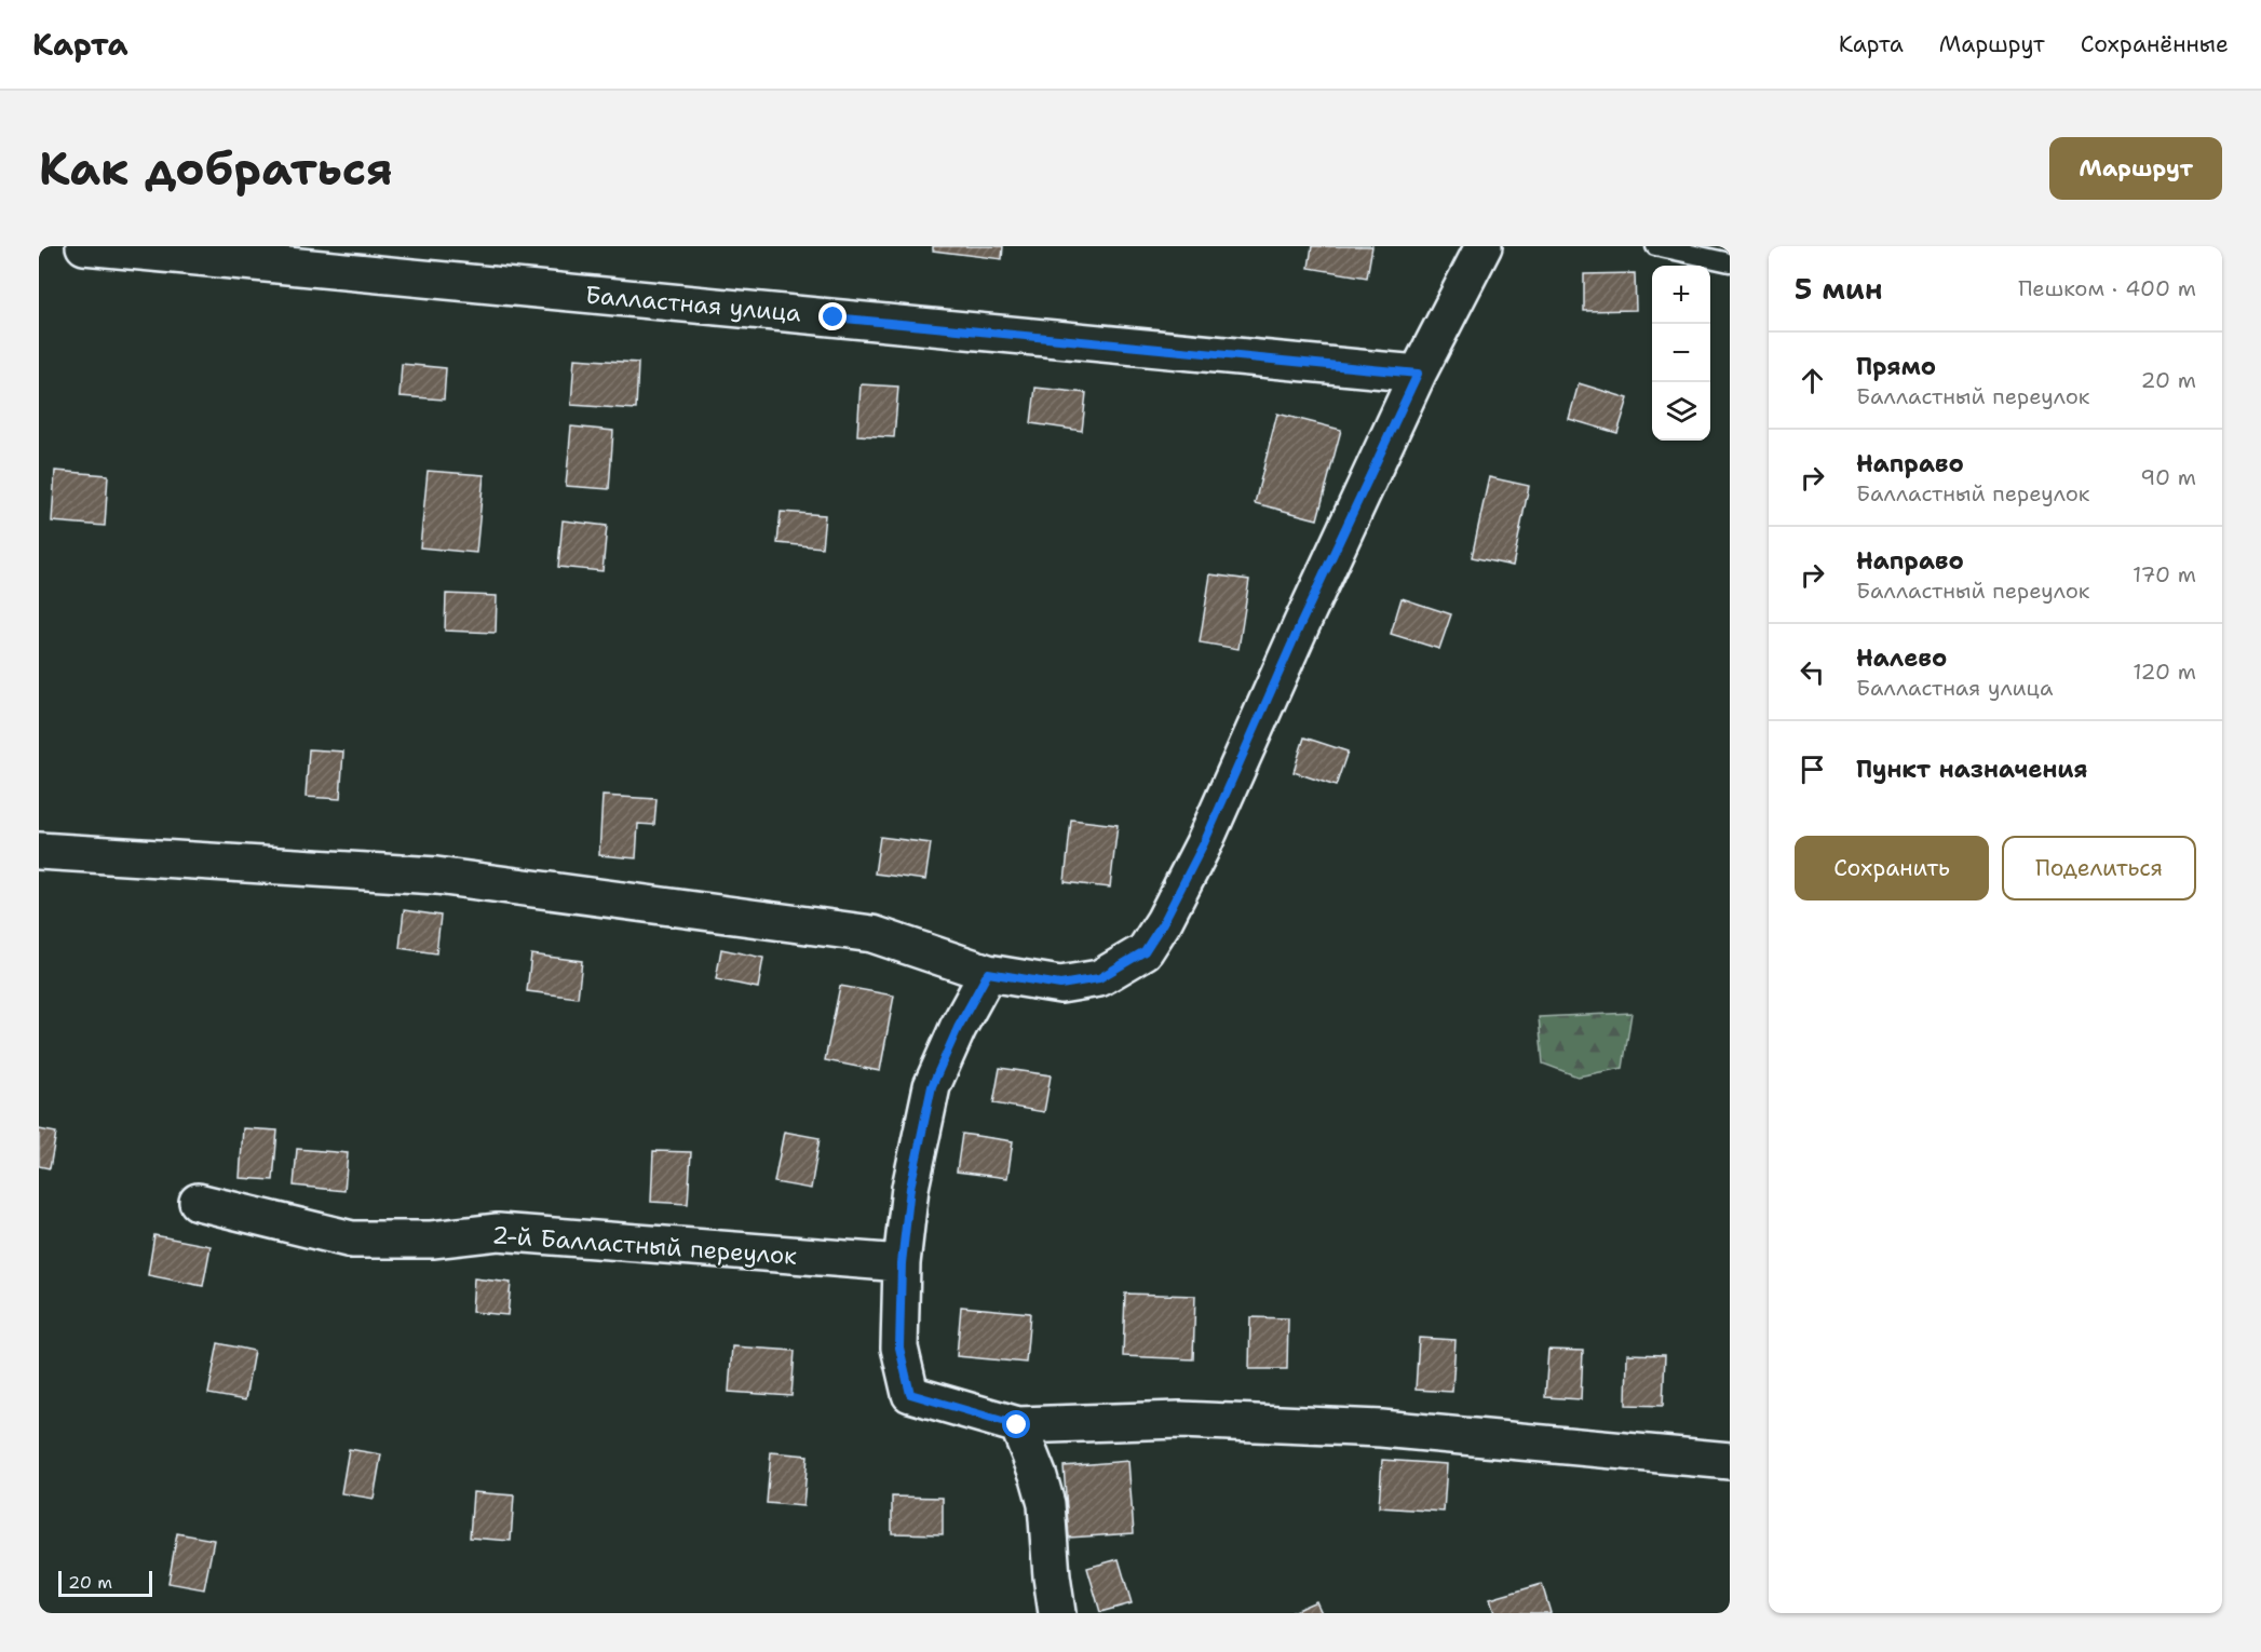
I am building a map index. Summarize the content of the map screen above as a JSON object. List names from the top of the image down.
{
  "streets": {
    "street": ["Балластная улица", "2-й Балластный переулок"]
  },
  "scale_bar": "20 m",
  "page": {
    "header": "Карта",
    "nav": ["Карта", "Маршрут", "Сохранённые"],
    "buttons": [
      "Маршрут",
      ["Сохранить", "Поделиться"]
    ],
    "title": "Как добраться",
    "heading": ["5 мин", "Пешком · 400 m"],
    "map_buttons": ["+", "−"],
    "list": [
      ["Прямо", "Балластный переулок", "20 m"],
      ["Направо", "Балластный переулок", "90 m"],
      ["Направо", "Балластный переулок", "170 m"],
      ["Налево", "Балластная улица", "120 m"],
      "Пункт назначения"
    ],
    "scale": "20 m"
  }
}
